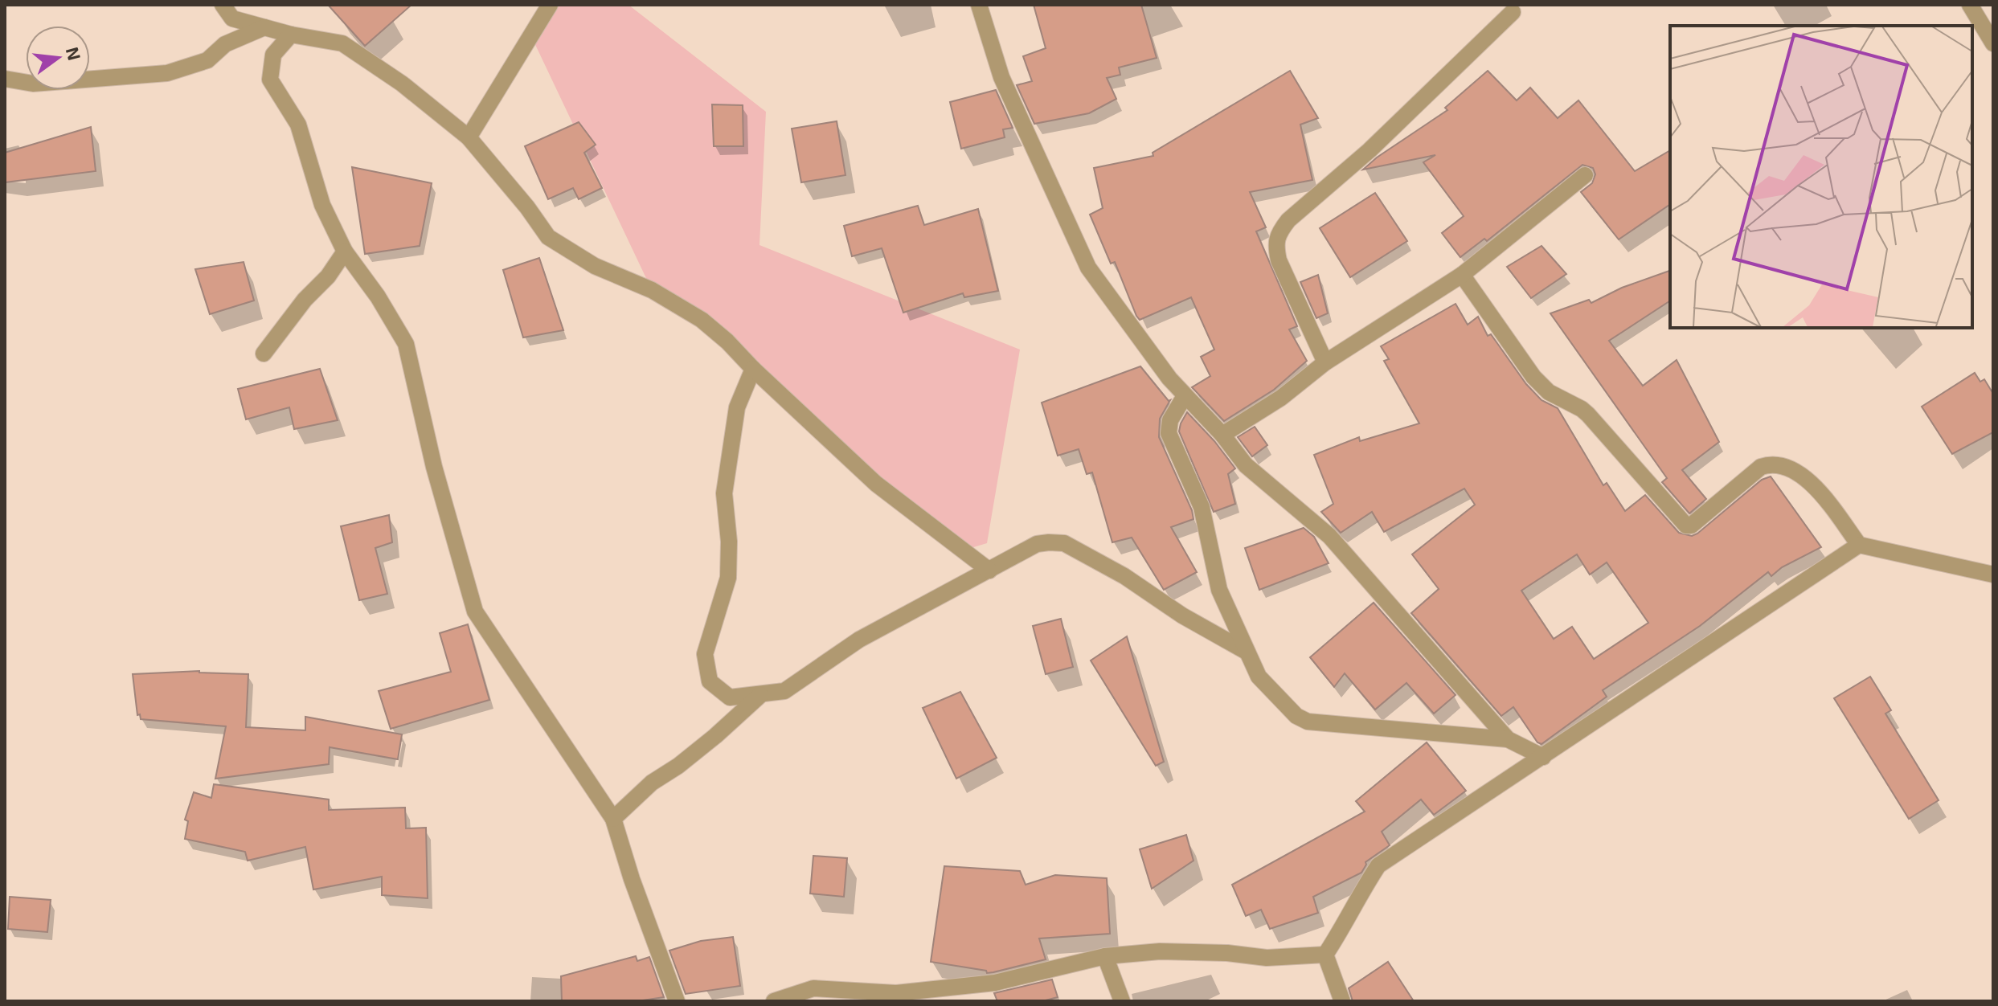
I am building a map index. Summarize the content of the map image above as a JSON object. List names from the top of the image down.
{
  "north": "right"
}
